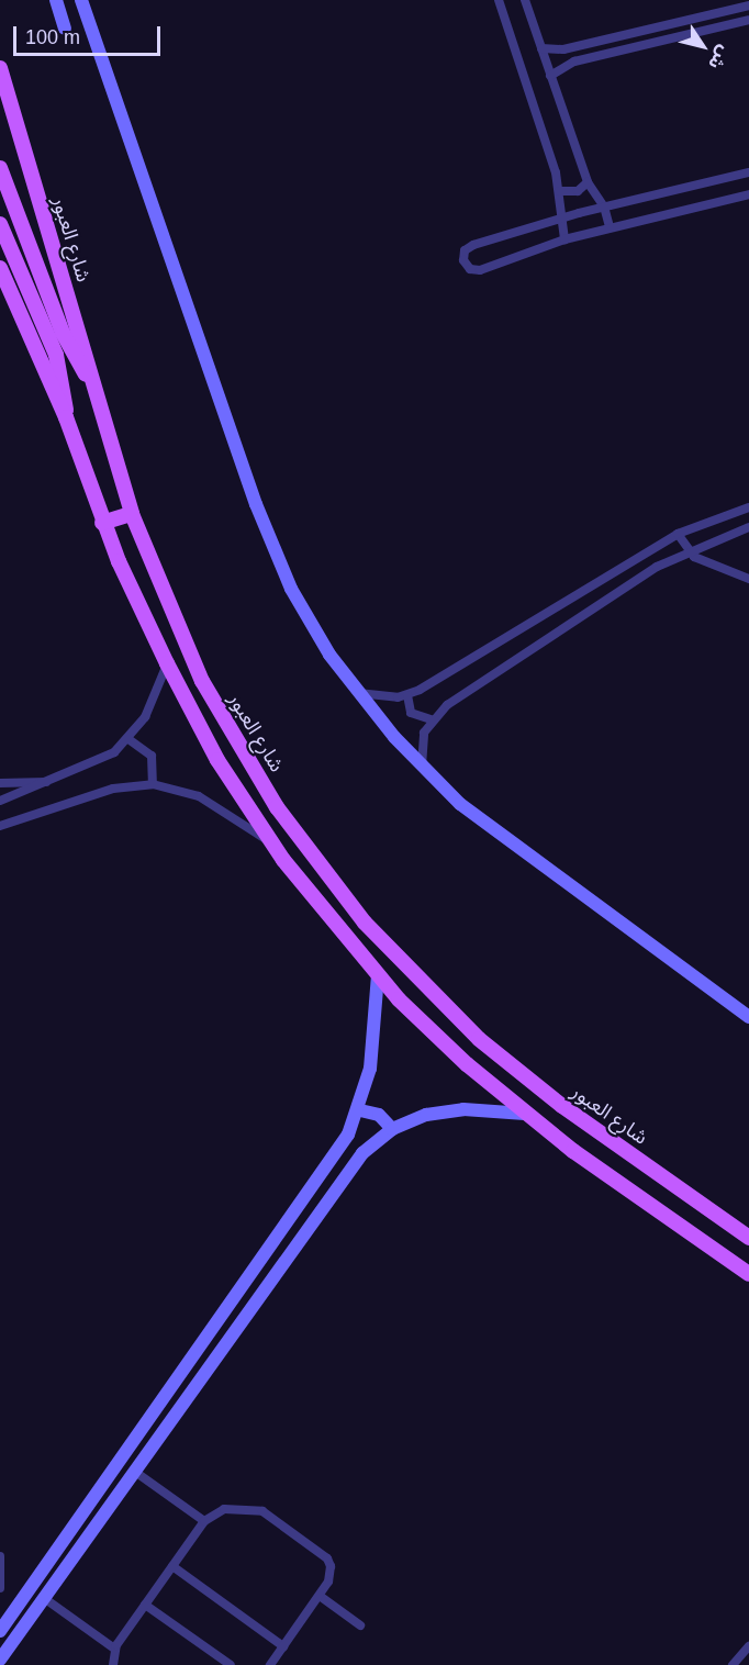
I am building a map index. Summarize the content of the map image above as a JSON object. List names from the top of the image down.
{
  "streets": {
    "main road": ["شارع العبور"]
  },
  "scale_bar": "100 m",
  "north": "bottom right"
}
